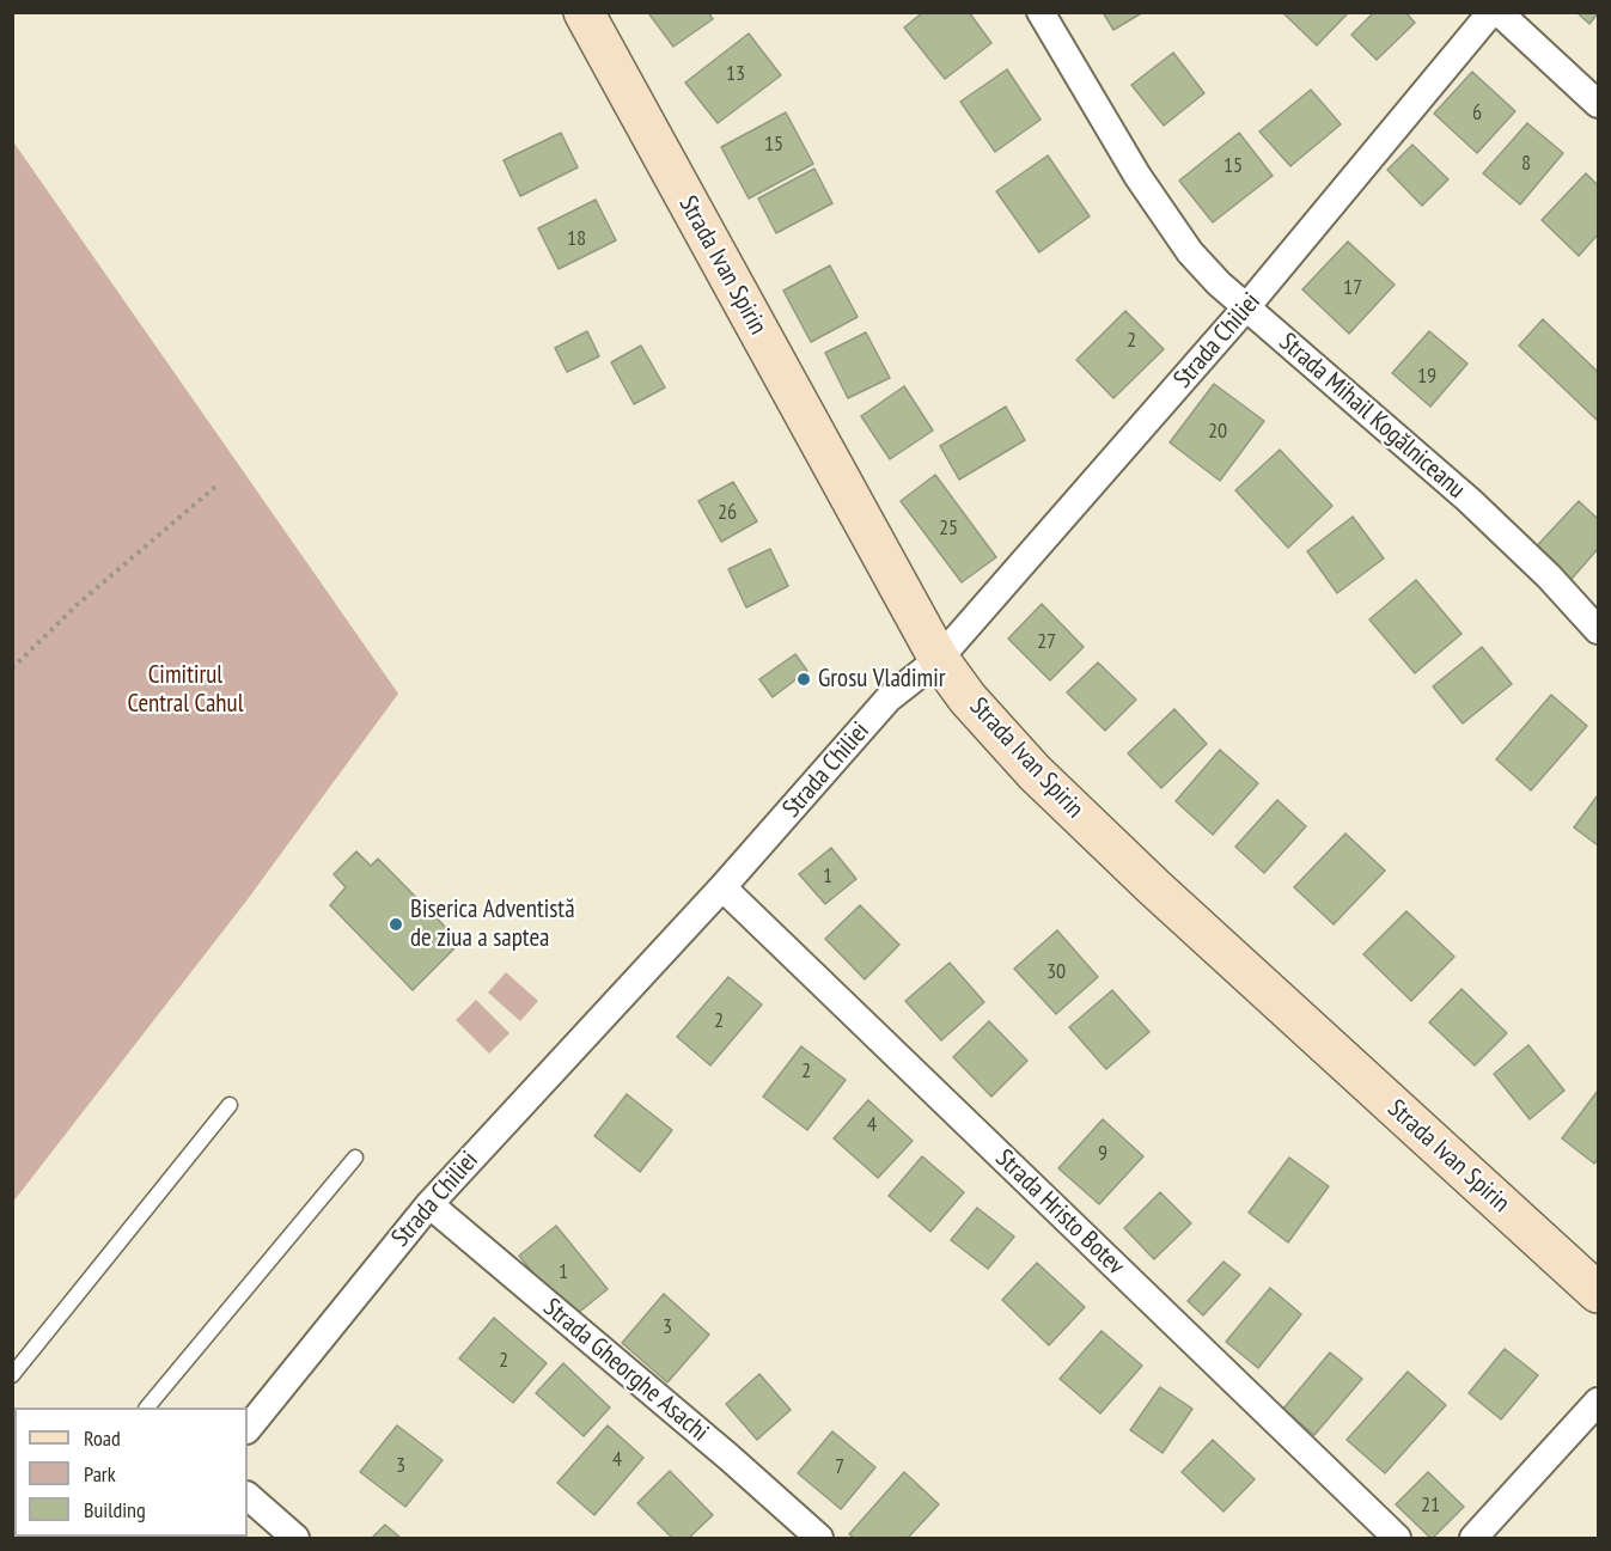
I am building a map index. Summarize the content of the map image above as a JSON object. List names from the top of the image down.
{
  "streets": {
    "street": [
      "Strada Ivan Spirin",
      "Strada Chiliei",
      "Strada Mihail Kogălniceanu",
      "Strada Hristo Botev",
      "Strada Gheorghe Asachi"
    ]
  },
  "crossings": [
    ["Strada Ivan Spirin", "Strada Chiliei"],
    ["Strada Chiliei", "Strada Mihail Kogălniceanu"],
    ["Strada Chiliei", "Strada Hristo Botev"],
    ["Strada Chiliei", "Strada Gheorghe Asachi"]
  ],
  "parks": ["Cimitirul Central Cahul"],
  "places": ["Grosu Vladimir", "Biserica Adventistă de ziua a saptea"],
  "house_numbers": [
    "13",
    "6",
    "15",
    "8",
    "15",
    "18",
    "17",
    "2",
    "19",
    "20",
    "26",
    "25",
    "27",
    "1",
    "30",
    "2",
    "2",
    "4",
    "9",
    "1",
    "3",
    "2",
    "4",
    "3",
    "7",
    "21"
  ],
  "legend": ["Road", "Park", "Building"]
}
